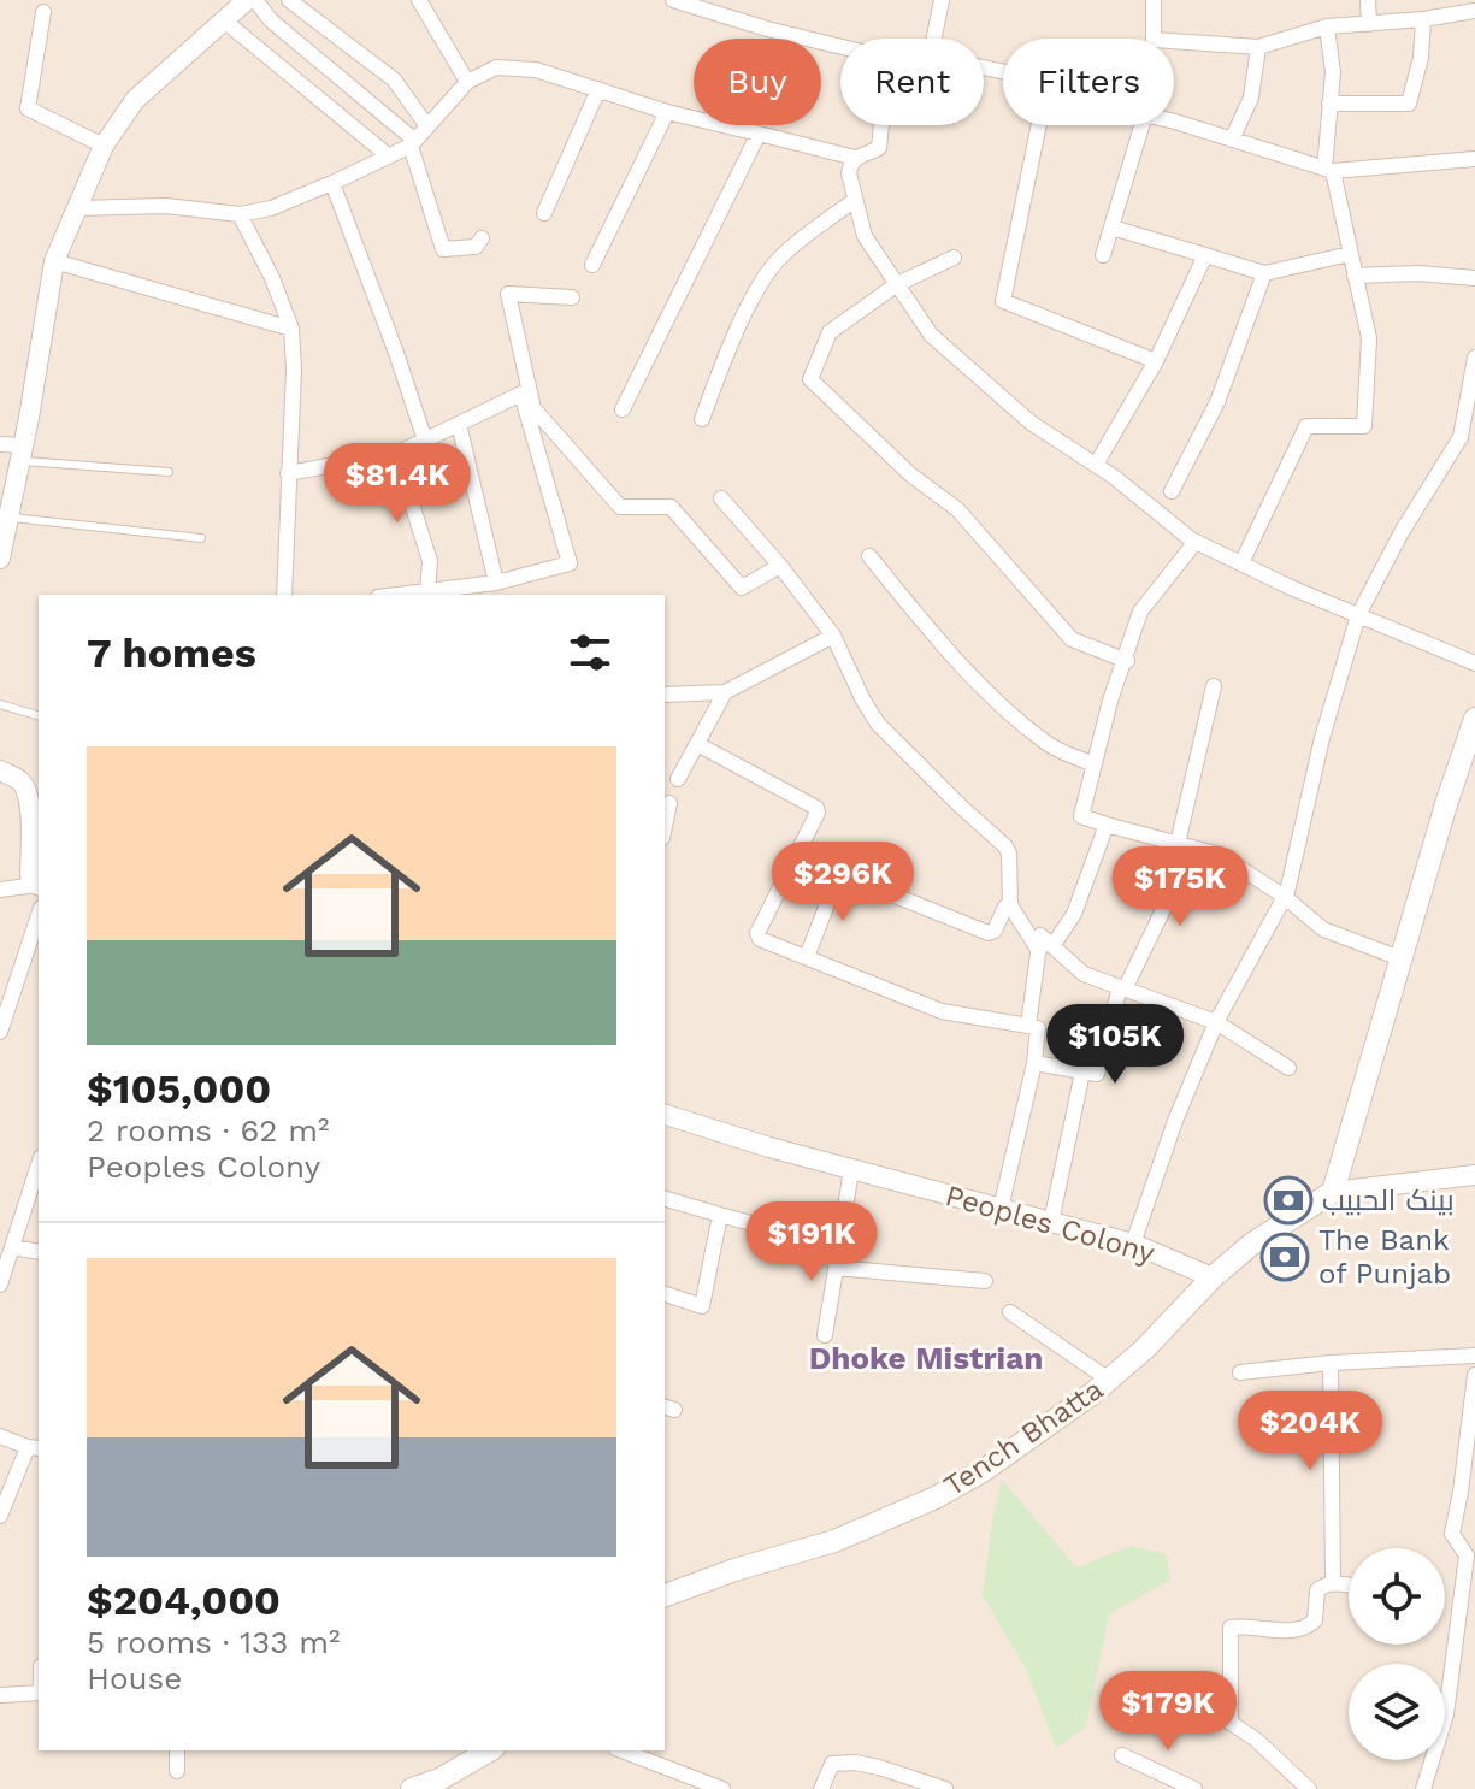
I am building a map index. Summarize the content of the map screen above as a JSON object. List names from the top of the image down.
{
  "streets": {
    "main road": ["Tench Bhatta"],
    "street": ["Peoples Colony"]
  },
  "crossings": [
    ["Peoples Colony", "Tench Bhatta"]
  ],
  "districts": ["Dhoke Mistrian"],
  "places": {
    "bank": ["بينک الحبيب", "The Bank of Punjab"]
  },
  "page": {
    "chip": ["Buy", "Rent", "Filters"],
    "price": [
      "$81.4K",
      "$296K",
      "$175K",
      "$105K",
      "$191K",
      "$204K",
      "$179K"
    ],
    "heading": "7 homes",
    "list": [
      {
        "name": "$105,000",
        "note": "2 rooms · 62 m² · Peoples Colony"
      },
      {
        "name": "$204,000",
        "note": "5 rooms · 133 m² · House"
      }
    ]
  }
}
